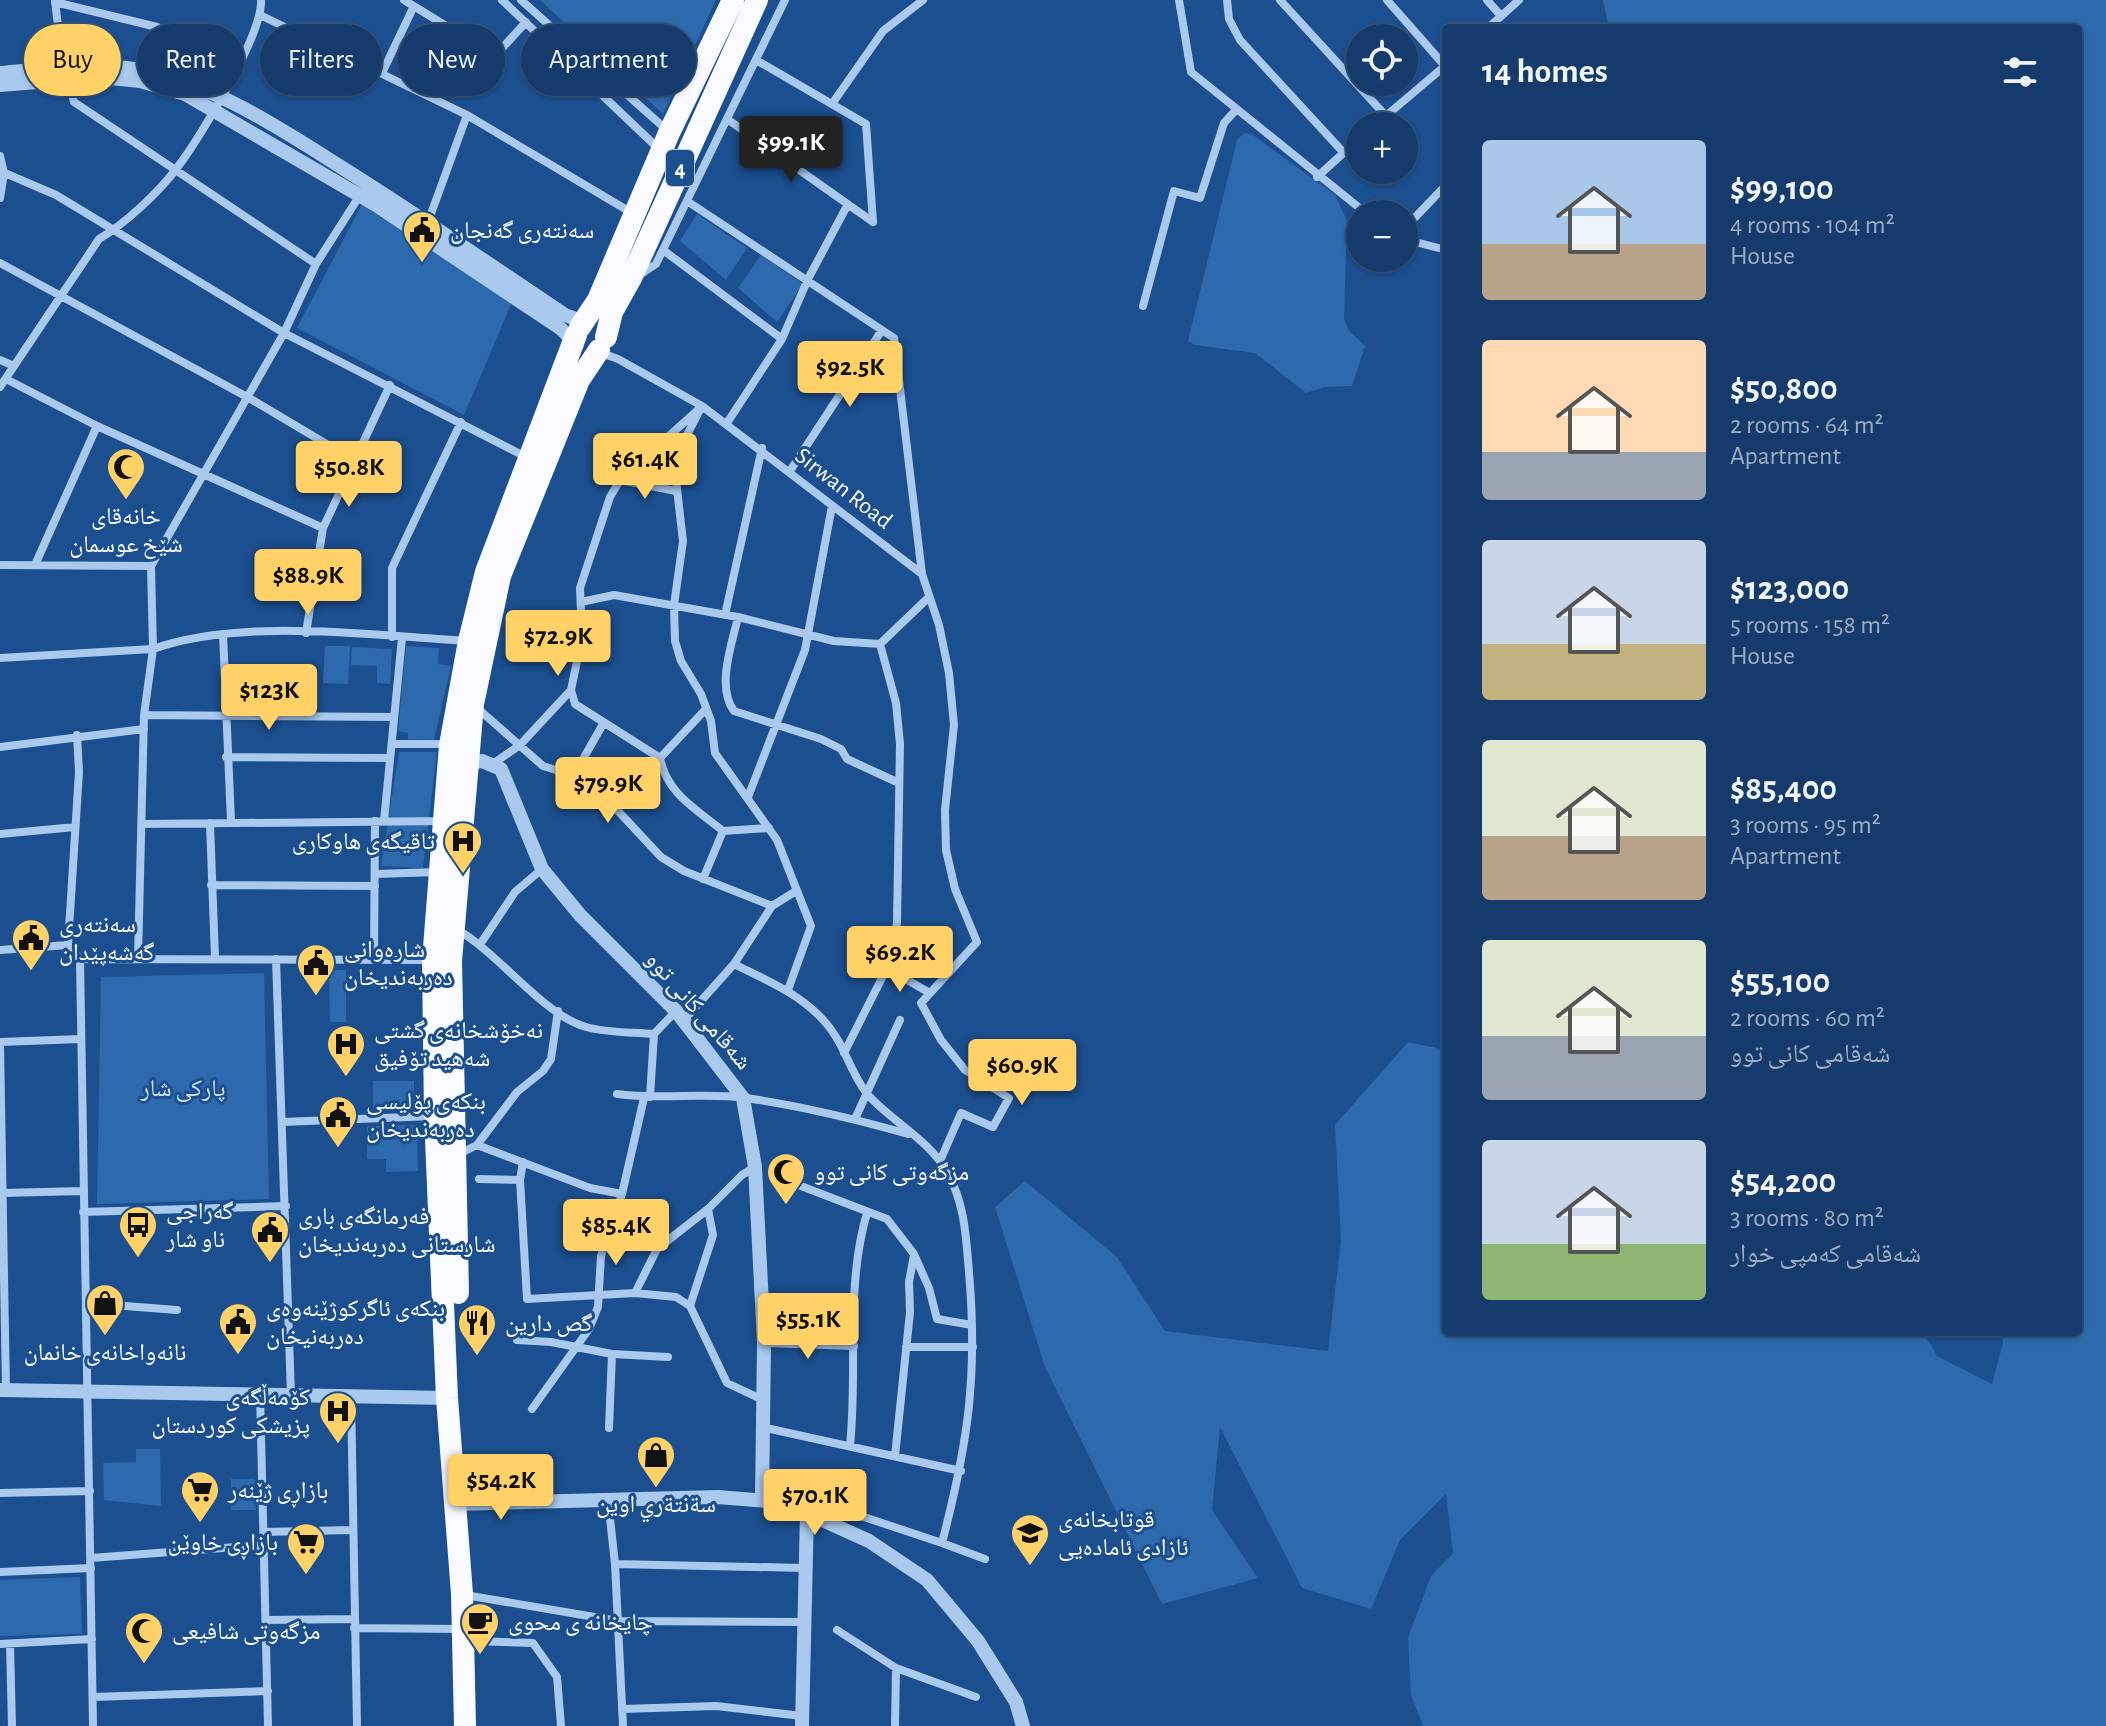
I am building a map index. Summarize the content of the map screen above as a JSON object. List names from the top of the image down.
{
  "streets": {
    "highway": ["4"],
    "street": ["Sirwan Road", "شەقامی کانی توو"]
  },
  "crossings": [
    ["4", "Sirwan Road"]
  ],
  "parks": ["پاركى شار"],
  "places": {
    "public building": [
      "سەنتەری گەنجان",
      "سەنتەری گەشەپێدان",
      "شارەوانی دەربەندیخان",
      "بنکەی پۆلیسی دەربەندیخان",
      "فەرمانگەی باری شارستانی دەربەندیخان",
      "بنکەی ئاگرکوژێنەوەی دەربەنیخان"
    ],
    "mosque": ["خانەقای شێخ عوسمان", "مزگەوتی کانی توو", "مزگەوتی شافیعی"],
    "hospital": ["تاقیگەی هاوکاری", "نەخۆشخانەی گشتی شەهید تۆفیق", "كۆمەڵگەی پزیشكی كوردستان"],
    "bus stop": ["گەراجی ناو شار"],
    "shop": ["نانەواخانەی خانمان", "سةنتةري اوين"],
    "restaurant": ["گص دارین"],
    "supermarket": ["بازاڕی ژێنەر", "بازاڕی خاوێن"],
    "school or university": ["قوتابخانەی ئازادی ئامادەیی"],
    "cafe": ["چايخانه ى محوى"]
  },
  "page": {
    "map_buttons": ["+", "−"],
    "chip": [
      "Buy",
      "Rent",
      "Filters",
      "New",
      "Apartment"
    ],
    "heading": "14 homes",
    "price": [
      "$99.1K",
      "$92.5K",
      "$61.4K",
      "$50.8K",
      "$88.9K",
      "$72.9K",
      "$123K",
      "$79.9K",
      "$69.2K",
      "$60.9K",
      "$85.4K",
      "$55.1K",
      "$54.2K",
      "$70.1K"
    ],
    "list": [
      {
        "name": "$99,100",
        "note": "4 rooms · 104 m² · House"
      },
      {
        "name": "$50,800",
        "note": "2 rooms · 64 m² · Apartment"
      },
      {
        "name": "$123,000",
        "note": "5 rooms · 158 m² · House"
      },
      {
        "name": "$85,400",
        "note": "3 rooms · 95 m² · Apartment"
      },
      {
        "name": "$55,100",
        "note": "2 rooms · 60 m² · شەقامی کانی توو"
      },
      {
        "name": "$54,200",
        "note": "3 rooms · 80 m² · شەقامی کەمپی خوار"
      }
    ]
  }
}
